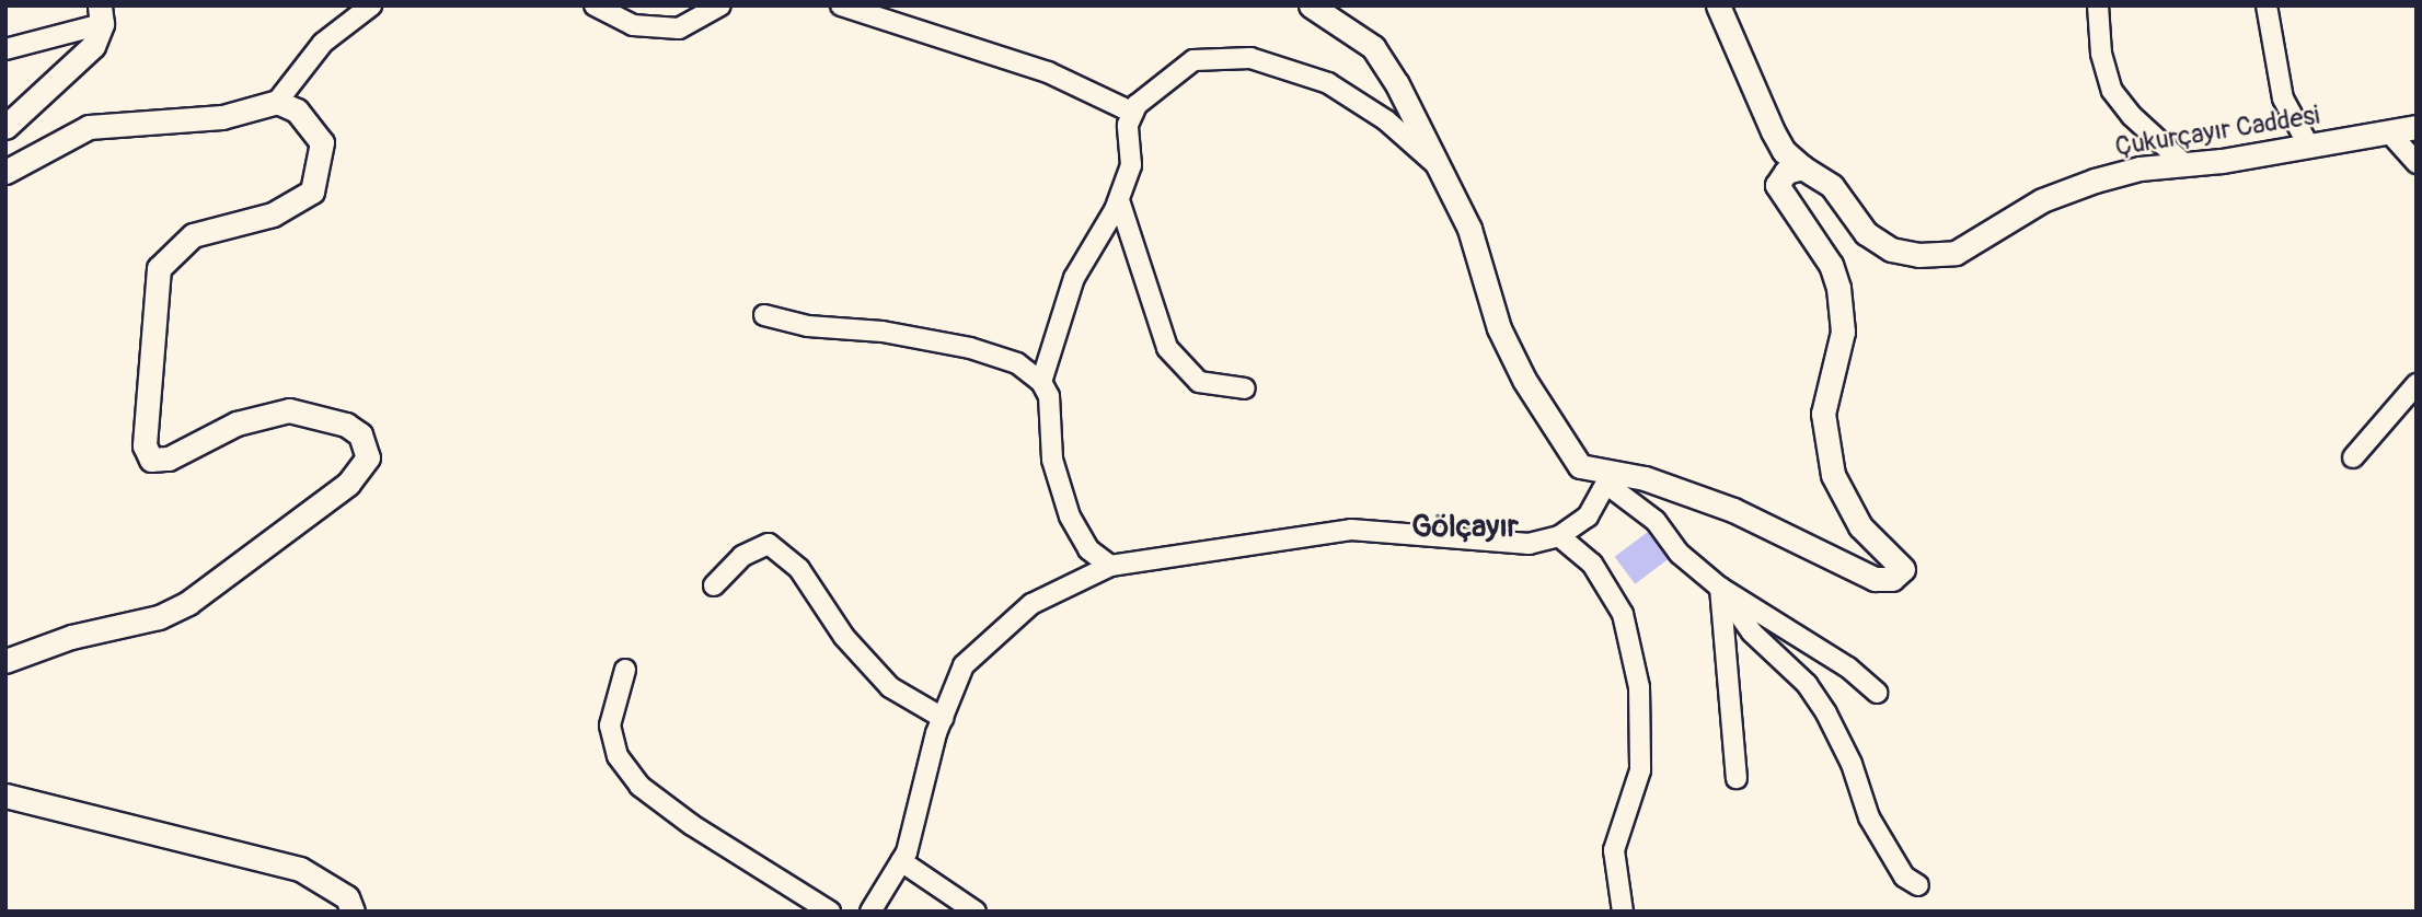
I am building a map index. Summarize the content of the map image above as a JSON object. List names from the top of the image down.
{
  "streets": {
    "street": ["Çukurçayır Caddesi"]
  },
  "districts": ["Gölçayır"]
}
